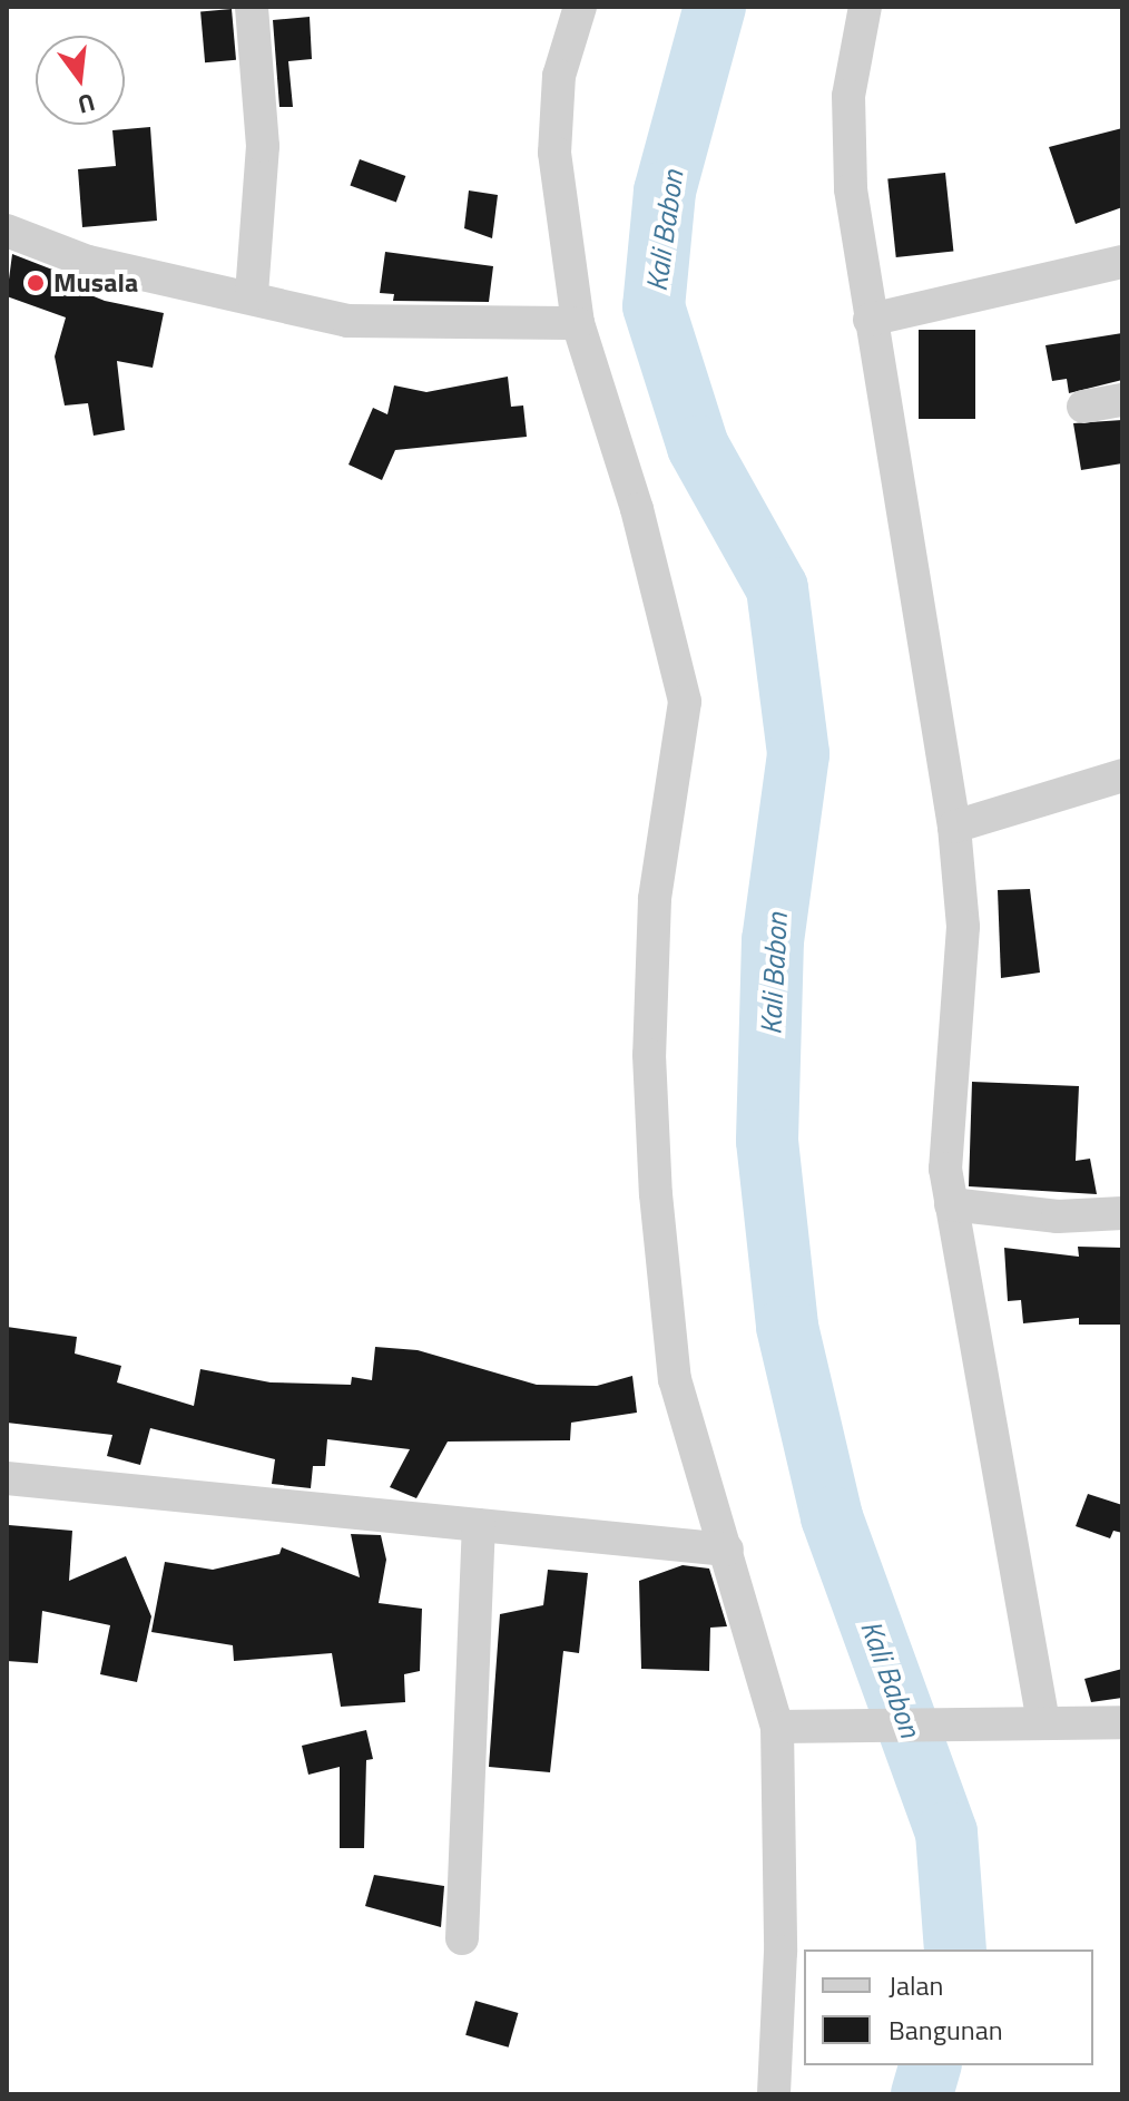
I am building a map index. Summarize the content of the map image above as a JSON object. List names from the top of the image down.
{
  "water": ["Kali Babon"],
  "places": ["Musala"],
  "legend": ["Jalan", "Bangunan"],
  "north": "bottom"
}
